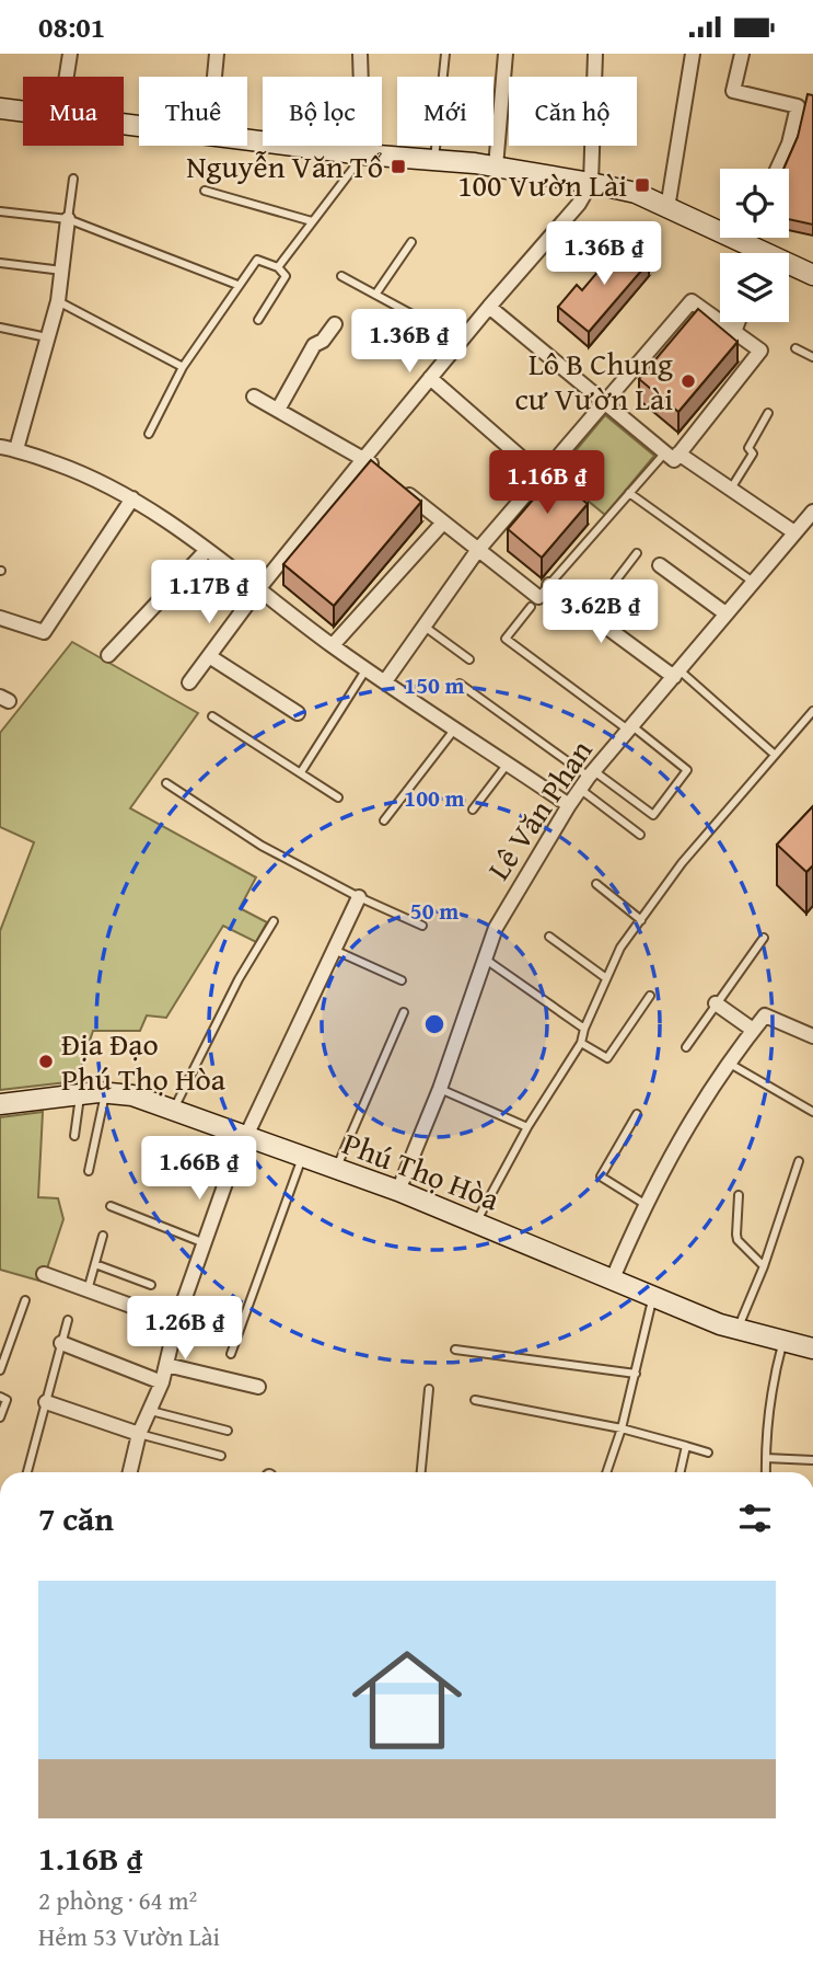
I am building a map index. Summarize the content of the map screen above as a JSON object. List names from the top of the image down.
{
  "streets": {
    "street": ["Lê Văn Phan", "Phú Thọ Hòa"]
  },
  "crossings": [
    ["Lê Văn Phan", "Phú Thọ Hòa"]
  ],
  "places": {
    "transit": ["Nguyễn Văn Tổ", "100 Vườn Lài"],
    "other": ["Lô B Chung cư Vườn Lài", "Địa Đạo Phú Thọ Hòa"]
  },
  "page": {
    "status": "08:01",
    "chip": [
      "Mua",
      "Thuê",
      "Bộ lọc",
      "Mới",
      "Căn hộ"
    ],
    "price": [
      "1.36B ₫",
      "1.36B ₫",
      "1.16B ₫",
      "1.17B ₫",
      "3.62B ₫",
      "1.66B ₫",
      "1.26B ₫"
    ],
    "heading": "7 căn",
    "list": [
      {
        "name": "1.16B ₫",
        "note": "2 phòng · 64 m² · Hẻm 53 Vườn Lài"
      }
    ]
  },
  "rings": ["150 m", "100 m", "50 m"]
}
